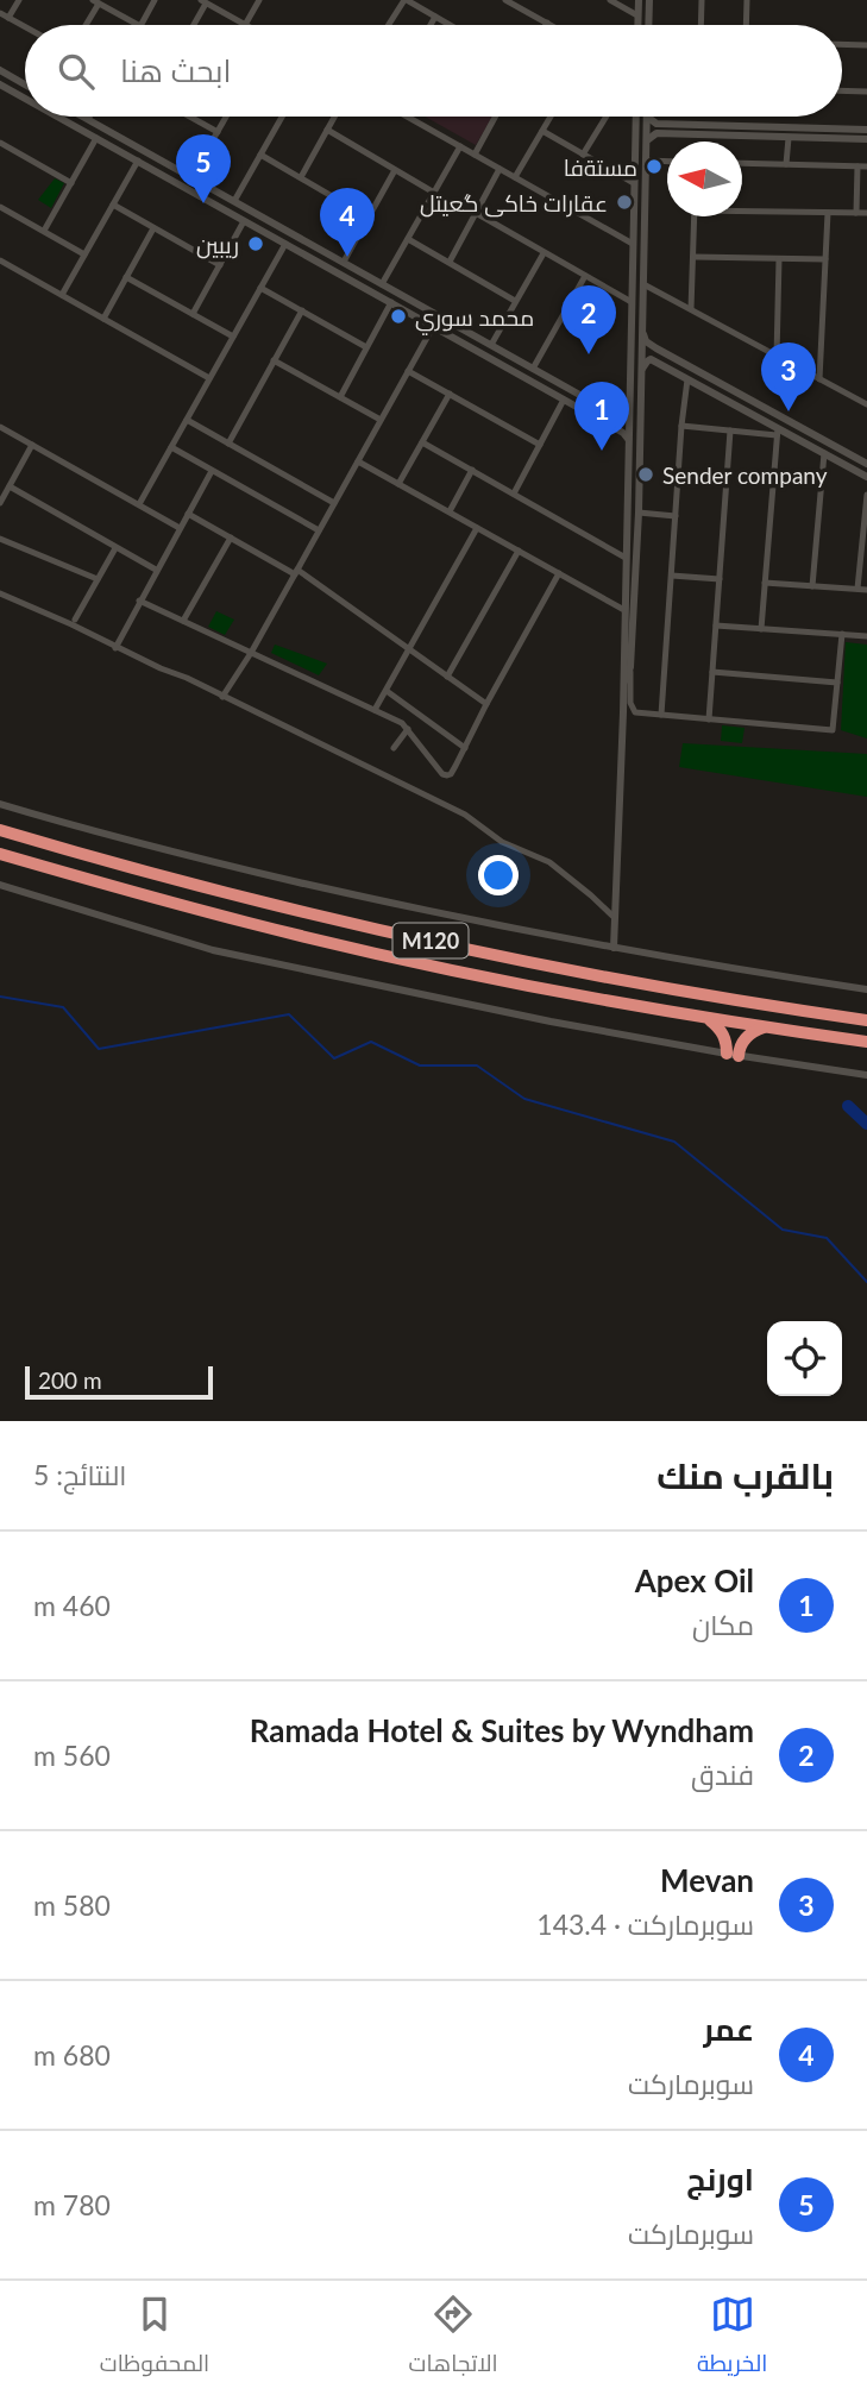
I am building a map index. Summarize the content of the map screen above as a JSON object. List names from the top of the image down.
{
  "streets": {
    "highway": ["M120"]
  },
  "places": [
    "مستةفا",
    "عقارات خاكى گعيتل",
    "ريبين",
    "محمد سوري",
    "Sender company"
  ],
  "scale_bar": "200 m",
  "north": "left",
  "page": {
    "search": "ابحث هنا",
    "pins": [
      "5",
      "4",
      "2",
      "3",
      "1"
    ],
    "scale": "200 m",
    "heading": ["بالقرب منك", "النتائج: 5"],
    "list": [
      {
        "mark": "1",
        "name": "Apex Oil",
        "note": "مكان",
        "value": "460 m"
      },
      {
        "mark": "2",
        "name": "Ramada Hotel & Suites by Wyndham",
        "note": "فندق",
        "value": "560 m"
      },
      {
        "mark": "3",
        "name": "Mevan",
        "note": "سوبرماركت · 143.4",
        "value": "580 m"
      },
      {
        "mark": "4",
        "name": "عمر",
        "note": "سوبرماركت",
        "value": "680 m"
      },
      {
        "mark": "5",
        "name": "اورنج",
        "note": "سوبرماركت",
        "value": "780 m"
      }
    ],
    "nav": ["الخريطة", "الاتجاهات", "المحفوظات"]
  }
}
